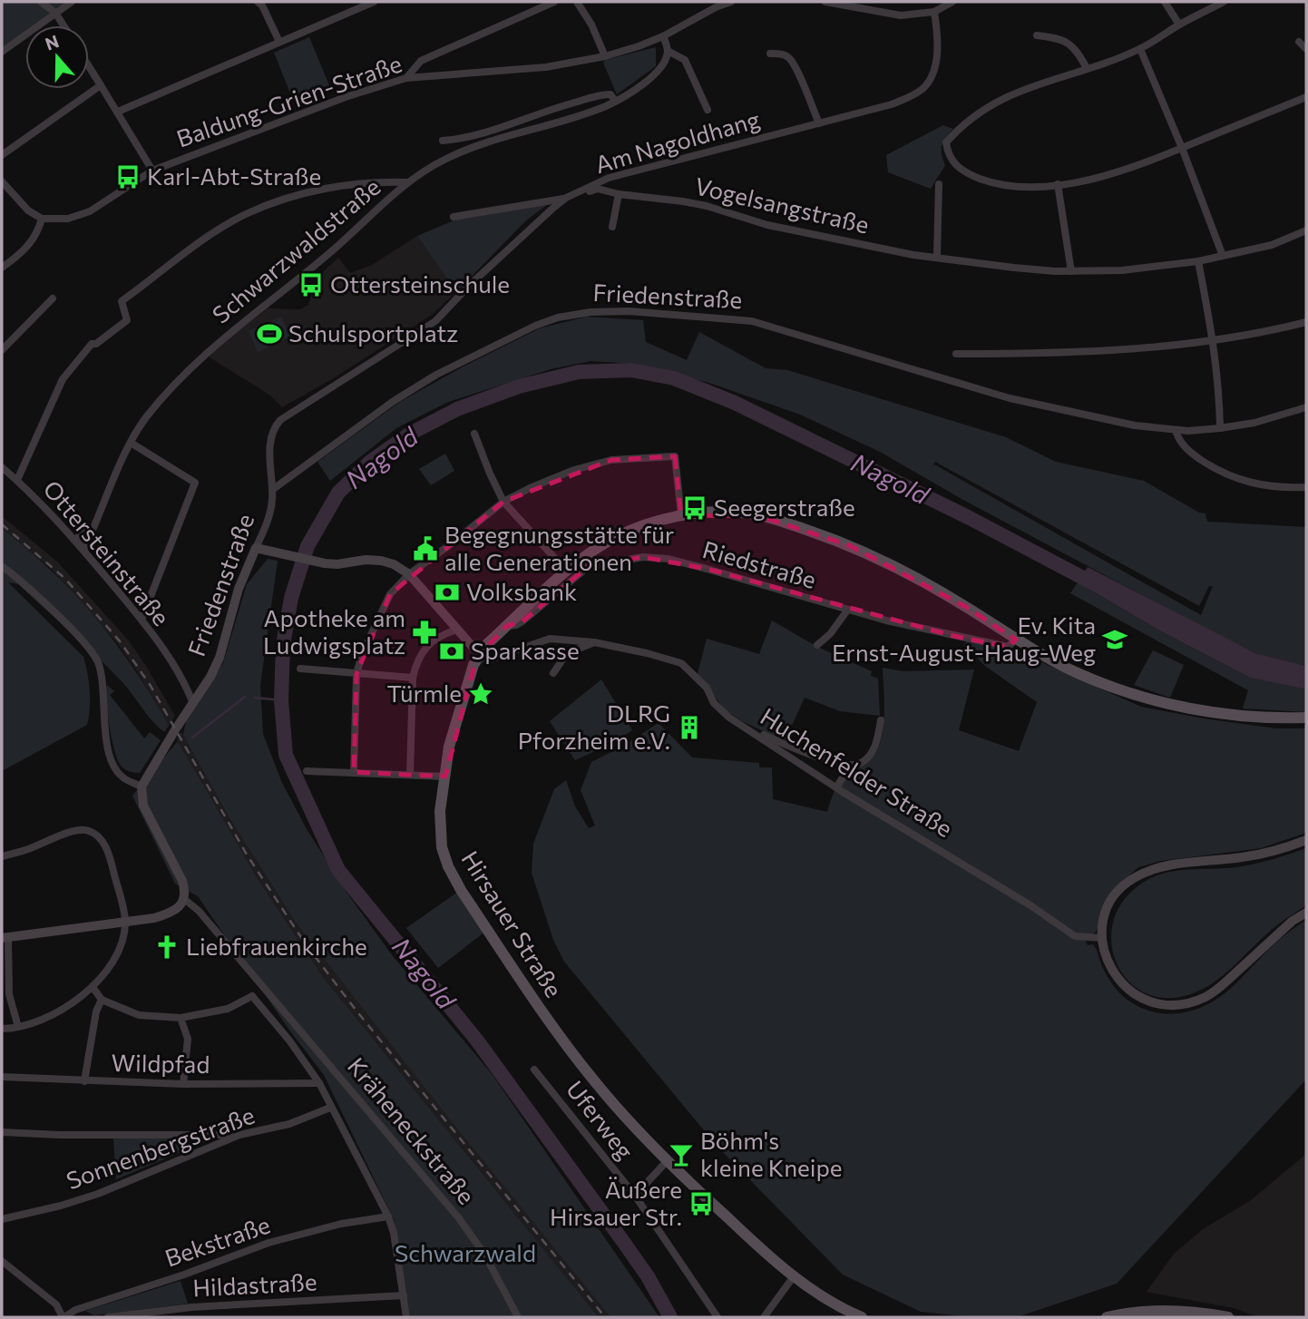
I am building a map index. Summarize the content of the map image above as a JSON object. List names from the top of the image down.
{
  "streets": {
    "main road": ["Hirsauer Straße"],
    "street": [
      "Baldung-Grien-Straße",
      "Am Nagoldhang",
      "Vogelsangstraße",
      "Schwarzwaldstraße",
      "Friedenstraße",
      "Ottersteinstraße",
      "Riedstraße",
      "Huchenfelder Straße",
      "Wildpfad",
      "Uferweg",
      "Kräheneckstraße",
      "Sonnenbergstraße",
      "Bekstraße",
      "Hildastraße"
    ]
  },
  "crossings": [
    ["Am Nagoldhang", "Vogelsangstraße"],
    ["Am Nagoldhang", "Friedenstraße"],
    ["Schwarzwaldstraße", "Ottersteinstraße"],
    ["Friedenstraße", "Ottersteinstraße"],
    ["Riedstraße", "Hirsauer Straße"],
    ["Huchenfelder Straße", "Hirsauer Straße"],
    ["Hirsauer Straße", "Uferweg"]
  ],
  "water": ["Nagold"],
  "parks": ["Schwarzwald"],
  "places": {
    "bus stop": [
      "Karl-Abt-Straße",
      "Ottersteinschule",
      "Seegerstraße",
      "Äußere Hirsauer Str."
    ],
    "sports": ["Schulsportplatz"],
    "public building": ["Begegnungsstätte für alle Generationen"],
    "bank": ["Volksbank", "Sparkasse"],
    "pharmacy": ["Apotheke am Ludwigsplatz"],
    "school or university": ["Ev. Kita Ernst-August-Haug-Weg"],
    "place": ["Türmle"],
    "building": ["DLRG Pforzheim e.V."],
    "church": ["Liebfrauenkirche"],
    "bar": ["Böhm's kleine Kneipe"]
  },
  "north": "top"
}
